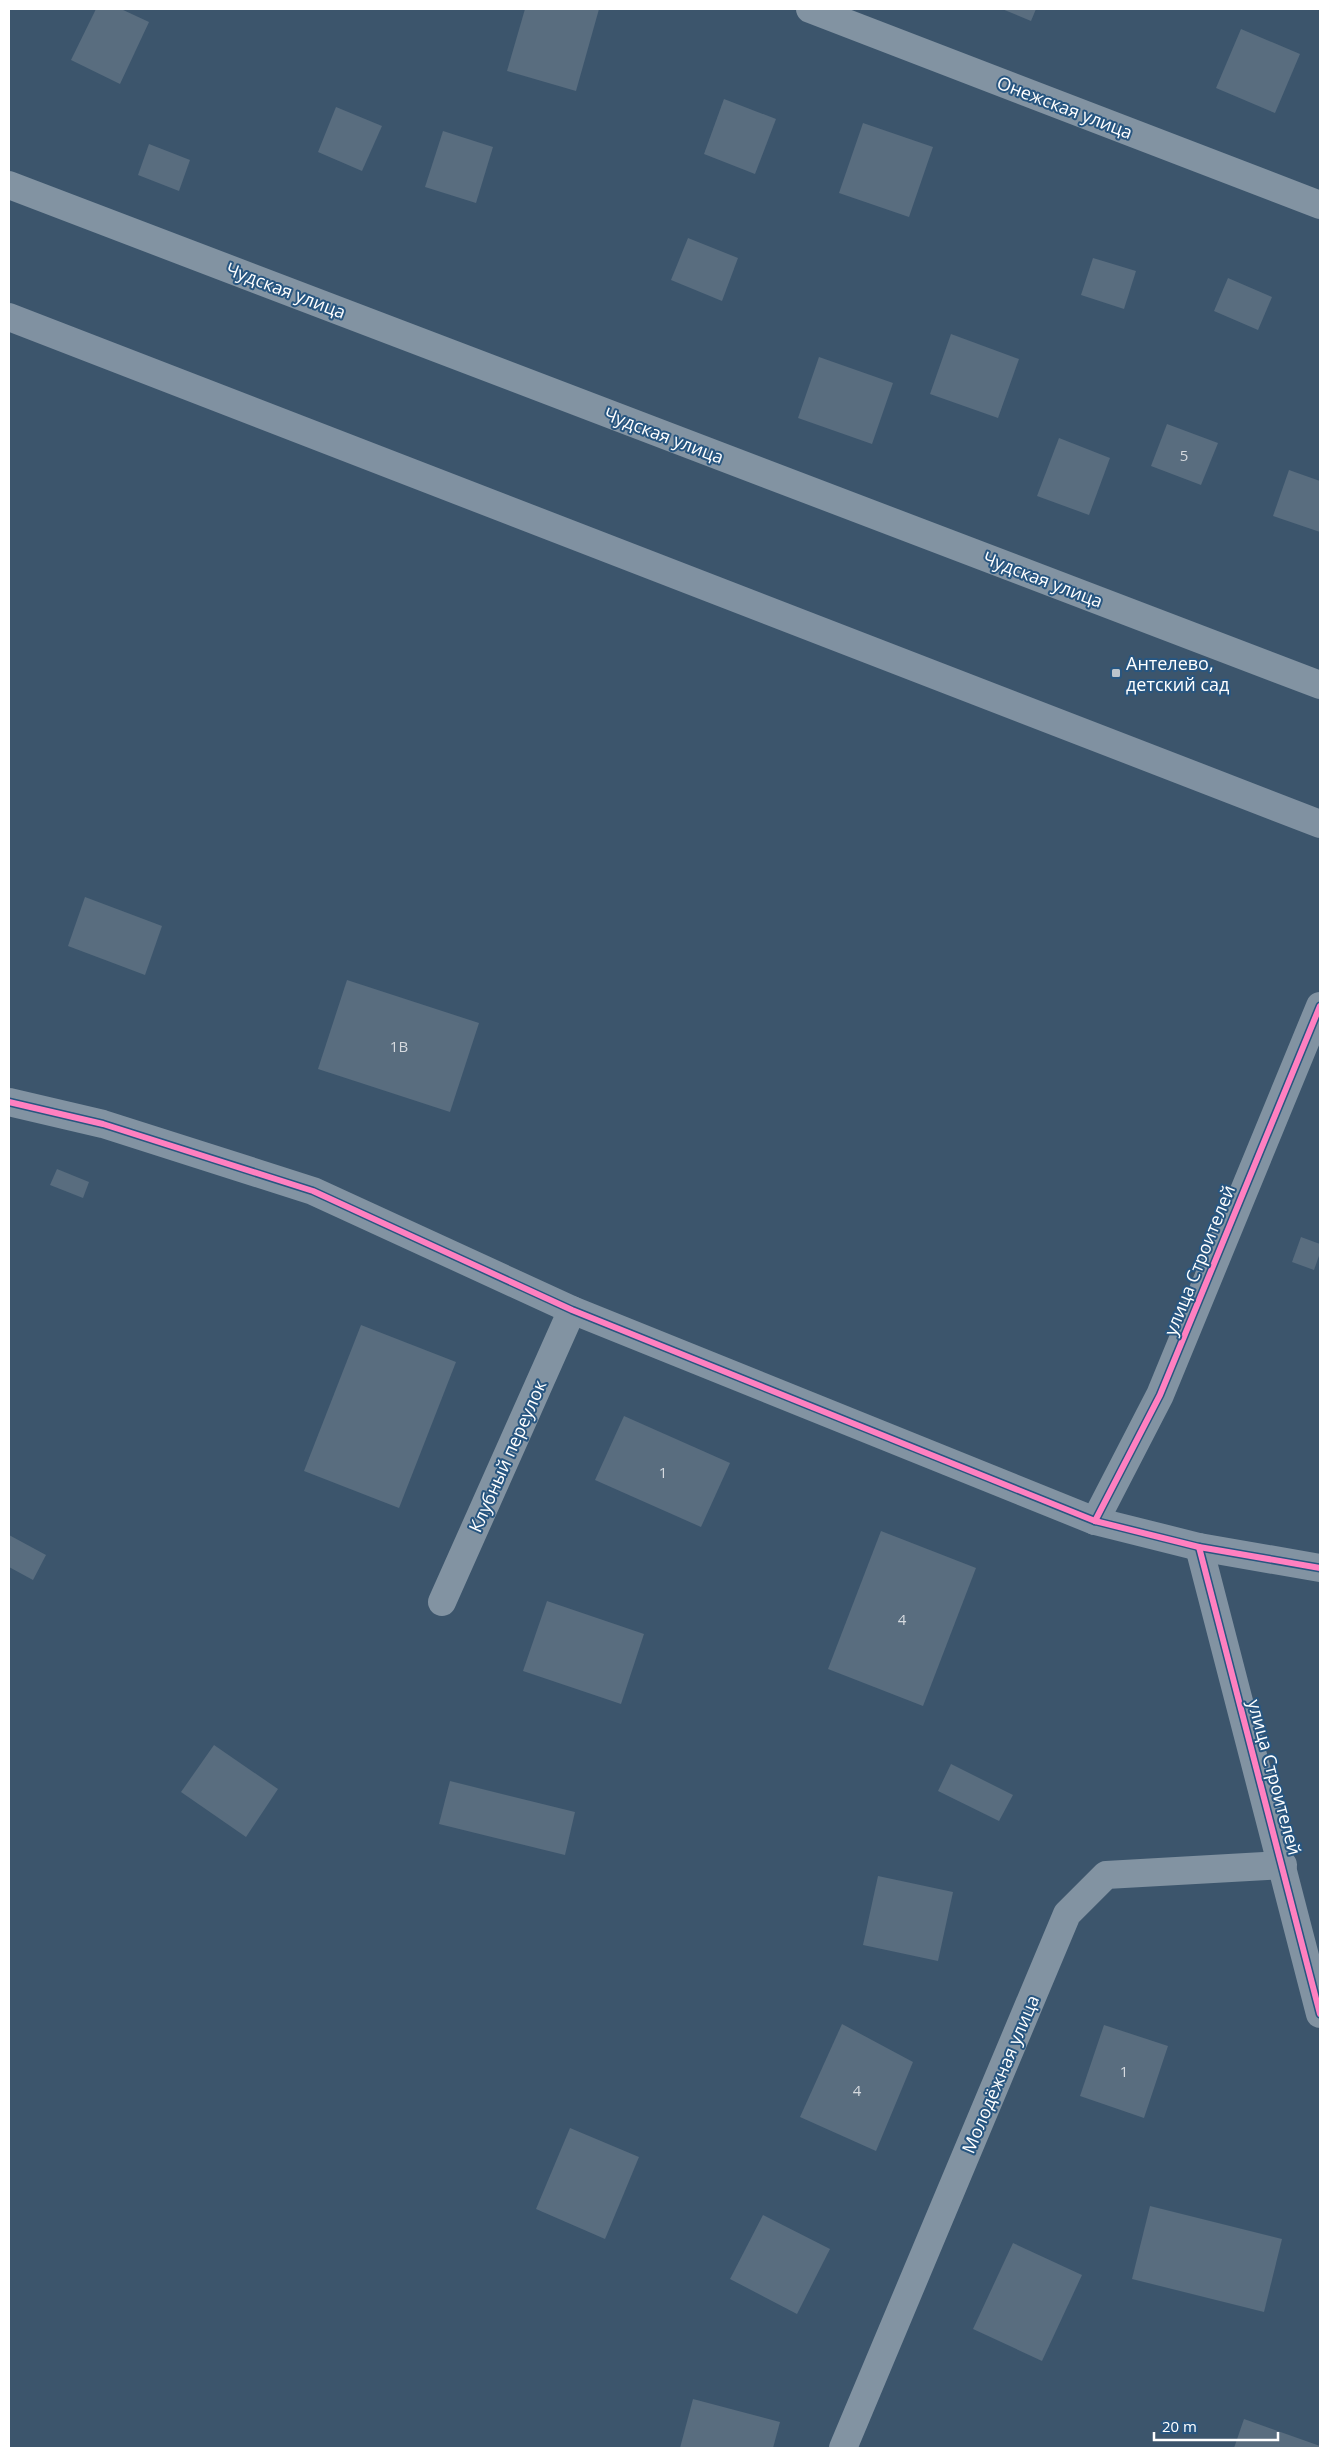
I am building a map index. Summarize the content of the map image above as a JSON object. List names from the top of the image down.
{
  "streets": {
    "street": [
      "Онежская улица",
      "Чудская улица",
      "улица Строителей",
      "Клубный переулок",
      "Молодёжная улица"
    ]
  },
  "crossings": [
    ["улица Строителей", "Молодёжная улица"]
  ],
  "places": {
    "transit": ["Антелево, детский сад"]
  },
  "house_numbers": [
    "5",
    "1В",
    "1",
    "4",
    "1",
    "4"
  ],
  "scale_bar": "20 m"
}
